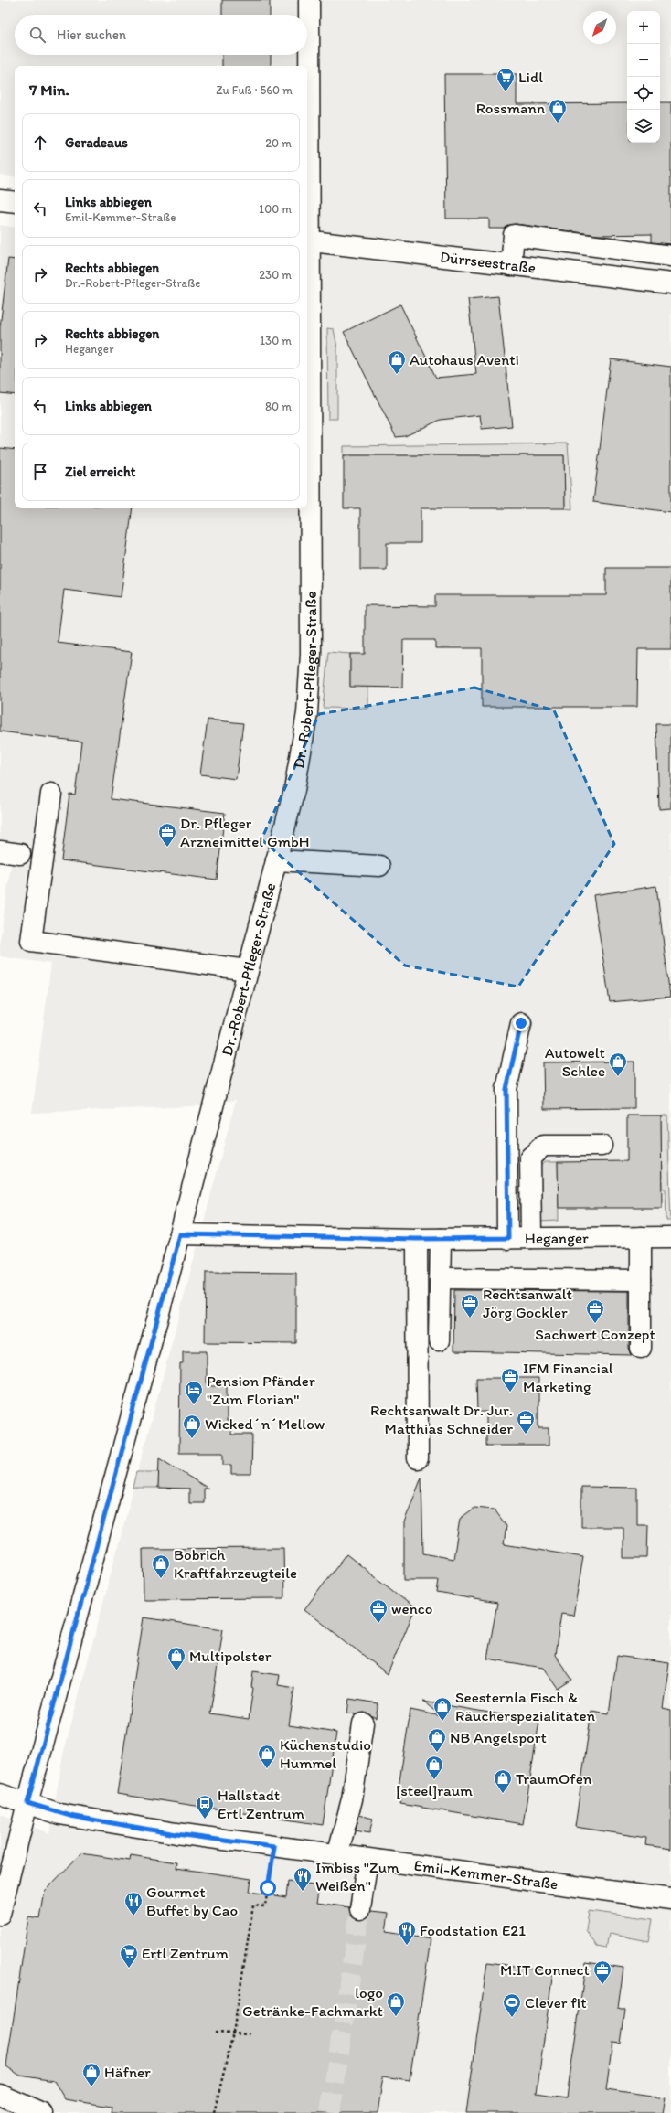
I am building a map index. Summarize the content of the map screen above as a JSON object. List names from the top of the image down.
{
  "streets": {
    "street": [
      "Dürrseestraße",
      "Dr.-Robert-Pfleger-Straße",
      "Heganger",
      "Emil-Kemmer-Straße"
    ]
  },
  "crossings": [
    ["Dürrseestraße", "Dr.-Robert-Pfleger-Straße"],
    ["Dr.-Robert-Pfleger-Straße", "Heganger"],
    ["Dr.-Robert-Pfleger-Straße", "Emil-Kemmer-Straße"]
  ],
  "places": {
    "supermarket": ["Lidl", "Ertl Zentrum"],
    "shop": [
      "Rossmann",
      "Autohaus Aventi",
      "Autowelt Schlee",
      "Wicked´n´Mellow",
      "Bobrich Kraftfahrzeugteile",
      "Multipolster",
      "Seesternla Fisch & Räucherspezialitäten",
      "NB Angelsport",
      "Küchenstudio Hummel",
      "[steel]raum",
      "TraumOfen",
      "logo Getränke-Fachmarkt",
      "Häfner"
    ],
    "office": [
      "Dr. Pfleger Arzneimittel GmbH",
      "Rechtsanwalt Jörg Gockler",
      "Sachwert Conzept",
      "IFM Financial Marketing",
      "Rechtsanwalt Dr. Jur. Matthias Schneider",
      "wenco",
      "M.IT Connect"
    ],
    "hotel": ["Pension Pfänder \"Zum Florian\""],
    "bus stop": ["Hallstadt Ertl Zentrum"],
    "restaurant": ["Imbiss \"Zum Weißen\"", "Gourmet Buffet by Cao", "Foodstation E21"],
    "sports": ["Clever fit"]
  },
  "north": "bottom left",
  "page": {
    "map_buttons": ["+", "−"],
    "search": "Hier suchen",
    "heading": ["7 Min.", "Zu Fuß · 560 m"],
    "list": [
      ["Geradeaus", "20 m"],
      ["Links abbiegen", "Emil-Kemmer-Straße", "100 m"],
      ["Rechts abbiegen", "Dr.-Robert-Pfleger-Straße", "230 m"],
      ["Rechts abbiegen", "Heganger", "130 m"],
      ["Links abbiegen", "80 m"],
      "Ziel erreicht"
    ]
  }
}
